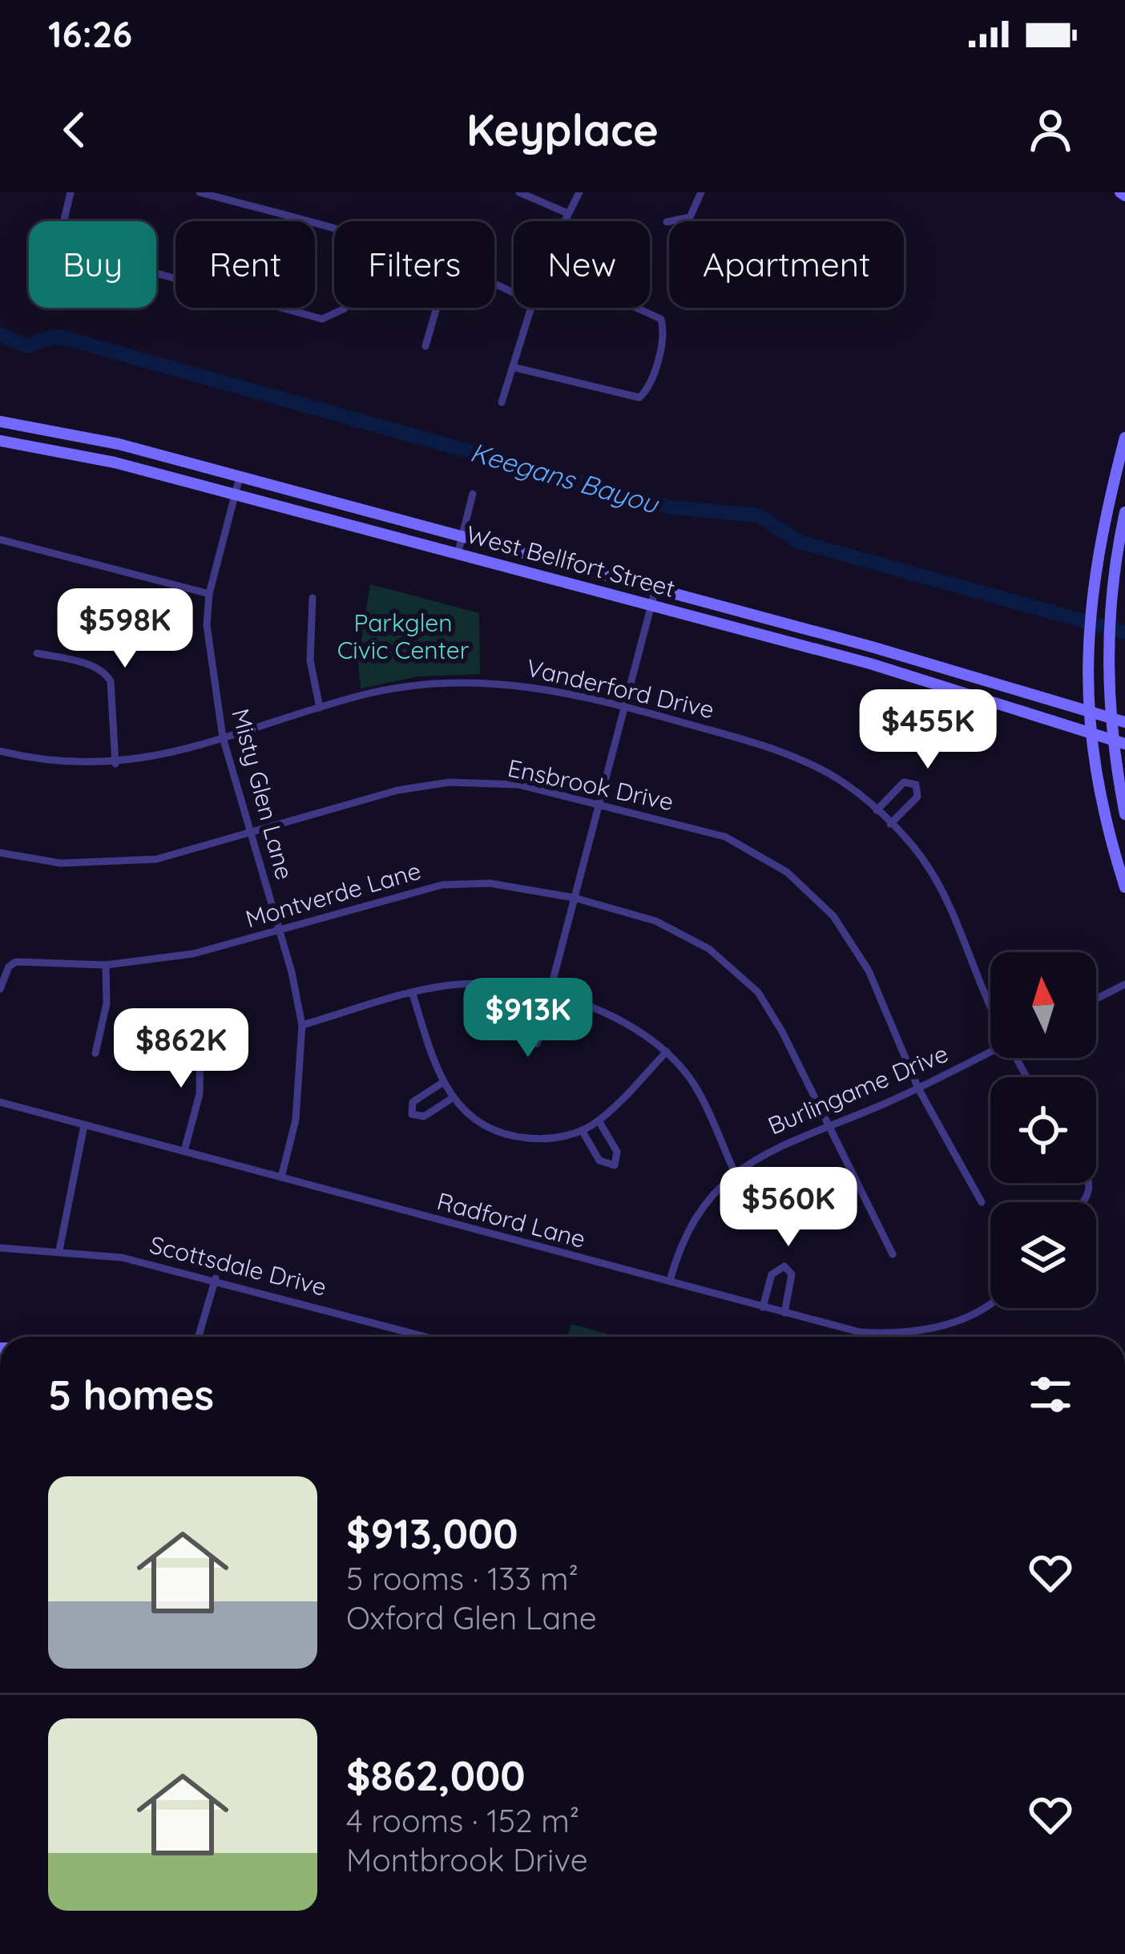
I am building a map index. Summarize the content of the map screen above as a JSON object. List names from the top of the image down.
{
  "streets": {
    "main road": ["West Bellfort Street"],
    "street": [
      "Vanderford Drive",
      "Ensbrook Drive",
      "Misty Glen Lane",
      "Montverde Lane",
      "Burlingame Drive",
      "Radford Lane",
      "Scottsdale Drive"
    ]
  },
  "crossings": [
    ["West Bellfort Street", "Misty Glen Lane"],
    ["Vanderford Drive", "Misty Glen Lane"],
    ["Ensbrook Drive", "Misty Glen Lane"],
    ["Ensbrook Drive", "Burlingame Drive"],
    ["Misty Glen Lane", "Montverde Lane"],
    ["Misty Glen Lane", "Radford Lane"],
    ["Montverde Lane", "Burlingame Drive"],
    ["Burlingame Drive", "Radford Lane"]
  ],
  "water": ["Keegans Bayou"],
  "parks": ["Parkglen Civic Center"],
  "north": "top",
  "page": {
    "status": "16:26",
    "header": "Keyplace",
    "chip": [
      "Buy",
      "Rent",
      "Filters",
      "New",
      "Apartment"
    ],
    "price": [
      "$598K",
      "$455K",
      "$913K",
      "$862K",
      "$560K"
    ],
    "heading": "5 homes",
    "list": [
      {
        "name": "$913,000",
        "note": "5 rooms · 133 m² · Oxford Glen Lane"
      },
      {
        "name": "$862,000",
        "note": "4 rooms · 152 m² · Montbrook Drive"
      }
    ]
  }
}
